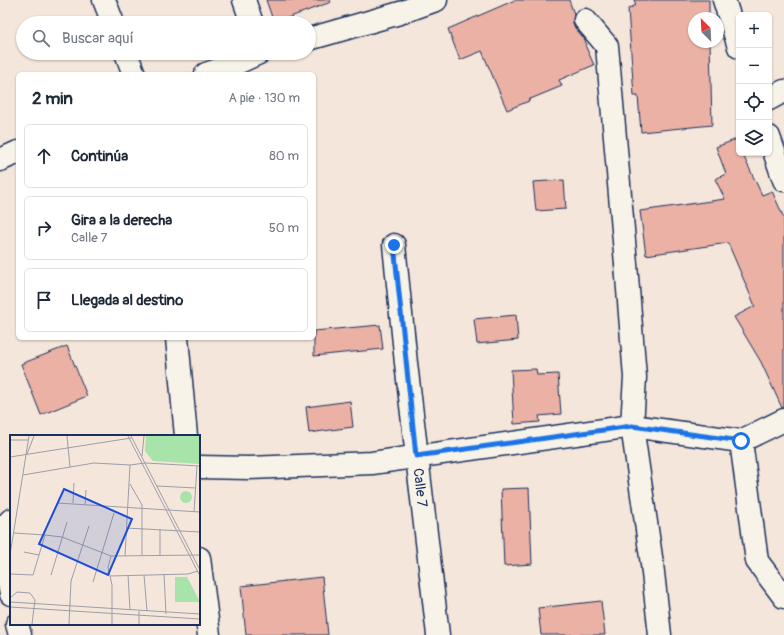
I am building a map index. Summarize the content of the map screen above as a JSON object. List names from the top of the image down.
{
  "streets": {
    "street": ["Calle 7"]
  },
  "north": "top left",
  "page": {
    "map_buttons": ["+", "−"],
    "search": "Buscar aquí",
    "heading": ["2 min", "A pie · 130 m"],
    "list": [
      ["Continúa", "80 m"],
      ["Gira a la derecha", "Calle 7", "50 m"],
      "Llegada al destino"
    ]
  }
}
